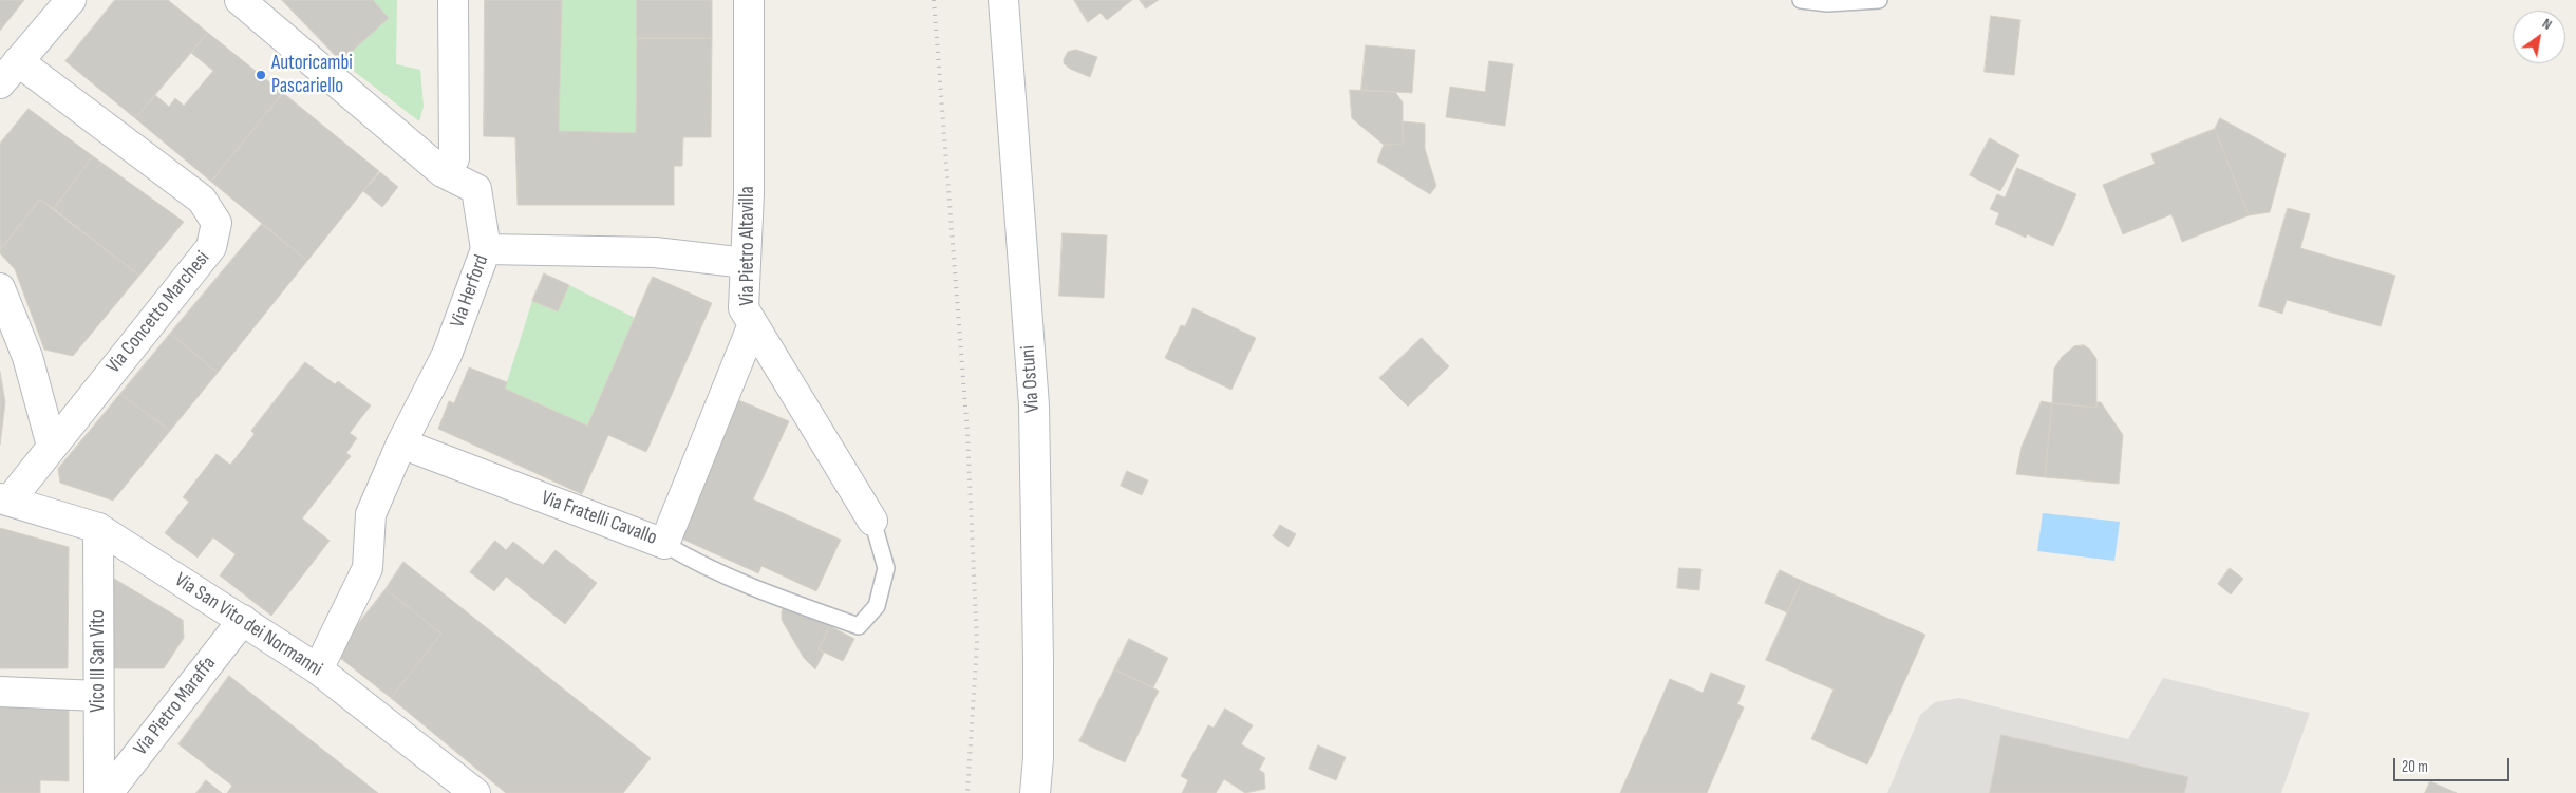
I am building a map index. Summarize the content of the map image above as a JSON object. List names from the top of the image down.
{
  "streets": {
    "street": [
      "Via Pietro Altavilla",
      "Via Herford",
      "Via Concetto Marchesi",
      "Via Ostuni",
      "Via Fratelli Cavallo",
      "Via San Vito dei Normanni",
      "Vico III San Vito",
      "Via Pietro Maraffa"
    ]
  },
  "crossings": [
    ["Via Pietro Altavilla", "Via Fratelli Cavallo"],
    ["Via Herford", "Via Fratelli Cavallo"],
    ["Via Herford", "Via San Vito dei Normanni"],
    ["Via Concetto Marchesi", "Via San Vito dei Normanni"],
    ["Via San Vito dei Normanni", "Vico III San Vito"],
    ["Via San Vito dei Normanni", "Via Pietro Maraffa"]
  ],
  "places": ["Autoricambi Pascariello"],
  "scale_bar": "20 m",
  "north": "top right"
}
